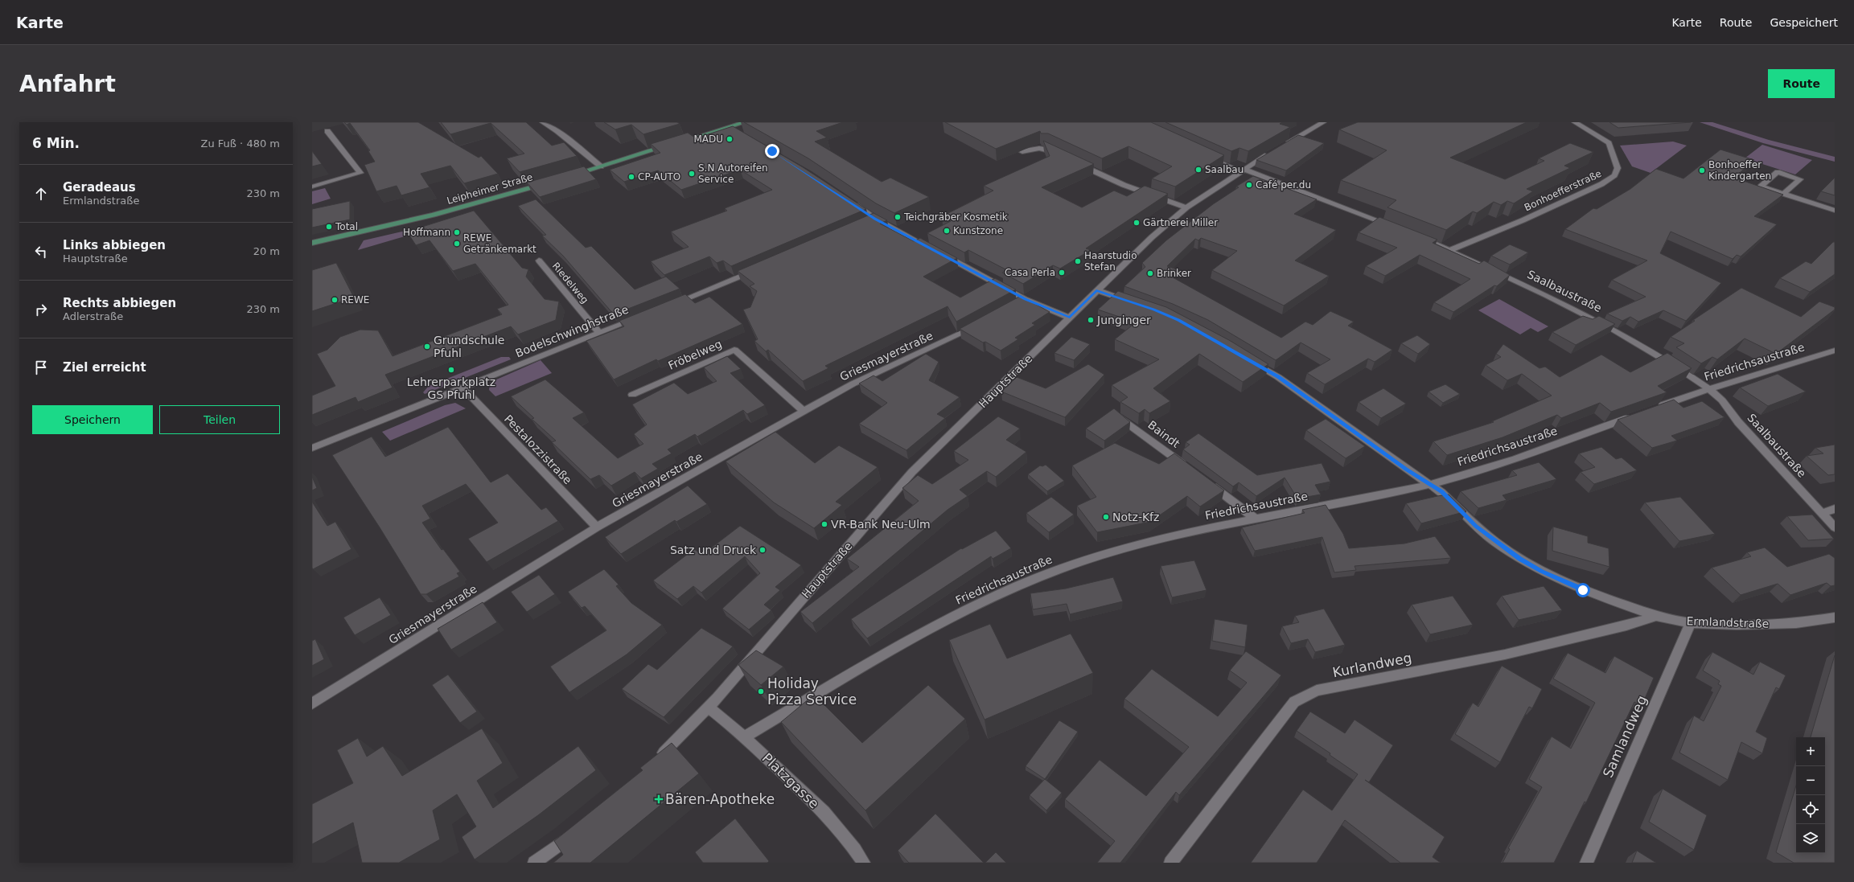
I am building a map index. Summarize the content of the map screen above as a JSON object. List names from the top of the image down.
{
  "streets": {
    "main road": ["Leipheimer Straße"],
    "street": [
      "Bonhoefferstraße",
      "Riedelweg",
      "Saalbaustraße",
      "Bodelschwinghstraße",
      "Fröbelweg",
      "Griesmayerstraße",
      "Friedrichsaustraße",
      "Hauptstraße",
      "Baindt",
      "Pestalozzistraße",
      "Ermlandstraße",
      "Kurlandweg",
      "Samlandweg",
      "Platzgasse"
    ]
  },
  "crossings": [
    ["Bonhoefferstraße", "Saalbaustraße"],
    ["Riedelweg", "Bodelschwinghstraße"],
    ["Saalbaustraße", "Friedrichsaustraße"],
    ["Bodelschwinghstraße", "Pestalozzistraße"],
    ["Fröbelweg", "Griesmayerstraße"],
    ["Griesmayerstraße", "Pestalozzistraße"],
    ["Friedrichsaustraße", "Ermlandstraße"],
    ["Friedrichsaustraße", "Platzgasse"],
    ["Hauptstraße", "Platzgasse"],
    ["Ermlandstraße", "Kurlandweg"],
    ["Ermlandstraße", "Samlandweg"]
  ],
  "places": {
    "other": [
      "MADU",
      "Saalbau",
      "Bonhoeffer Kindergarten",
      "S.N Autoreifen Service",
      "CP-AUTO",
      "Café per.du",
      "Teichgräber Kosmetik",
      "Gärtnerei Miller",
      "Total",
      "Kunstzone",
      "Hoffmann",
      "REWE Getränkemarkt",
      "Haarstudio Stefan",
      "Casa Perla",
      "Brinker",
      "REWE",
      "Junginger",
      "Grundschule Pfuhl",
      "Lehrerparkplatz GS Pfuhl",
      "Notz-Kfz",
      "VR-Bank Neu-Ulm",
      "Satz und Druck",
      "Holiday Pizza Service"
    ],
    "health": ["Bären-Apotheke"]
  },
  "page": {
    "header": "Karte",
    "nav": ["Karte", "Route", "Gespeichert"],
    "buttons": [
      "Route",
      ["Speichern", "Teilen"]
    ],
    "title": "Anfahrt",
    "heading": ["6 Min.", "Zu Fuß · 480 m"],
    "list": [
      ["Geradeaus", "Ermlandstraße", "230 m"],
      ["Links abbiegen", "Hauptstraße", "20 m"],
      ["Rechts abbiegen", "Adlerstraße", "230 m"],
      "Ziel erreicht"
    ],
    "map_buttons": ["+", "−"]
  }
}
